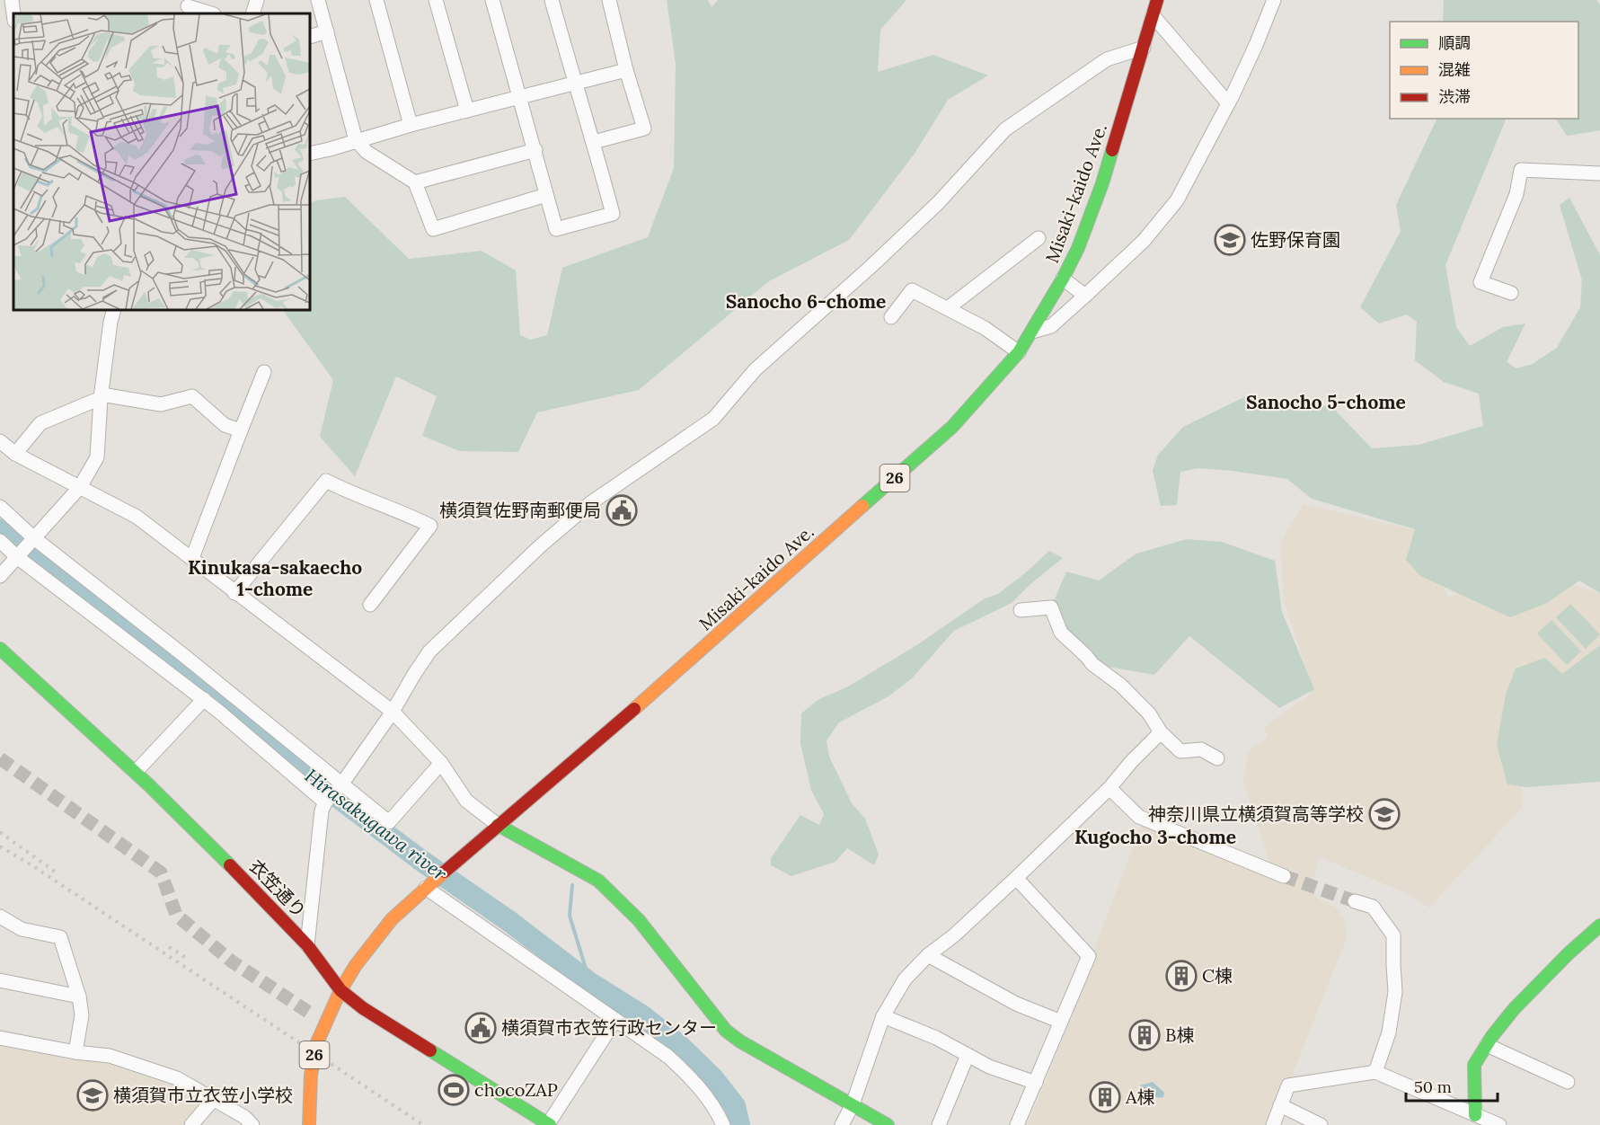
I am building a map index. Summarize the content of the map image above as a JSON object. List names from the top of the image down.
{
  "streets": {
    "street": ["Misaki-kaido Ave.", "26", "衣笠通り"]
  },
  "crossings": [
    ["Misaki-kaido Ave.", "衣笠通り"]
  ],
  "districts": [
    "Sanocho 6-chome",
    "Sanocho 5-chome",
    "Kinukasa-sakaecho 1-chome",
    "Kugocho 3-chome"
  ],
  "water": ["Hirasakugawa river"],
  "places": {
    "school or university": ["佐野保育園", "神奈川県立横須賀高等学校", "横須賀市立衣笠小学校"],
    "public building": ["横須賀佐野南郵便局", "横須賀市衣笠行政センター"],
    "building": ["C棟", "B棟", "A棟"],
    "sports": ["chocoZAP"]
  },
  "legend": ["順調", "混雑", "渋滞"],
  "scale_bar": "50 m"
}
